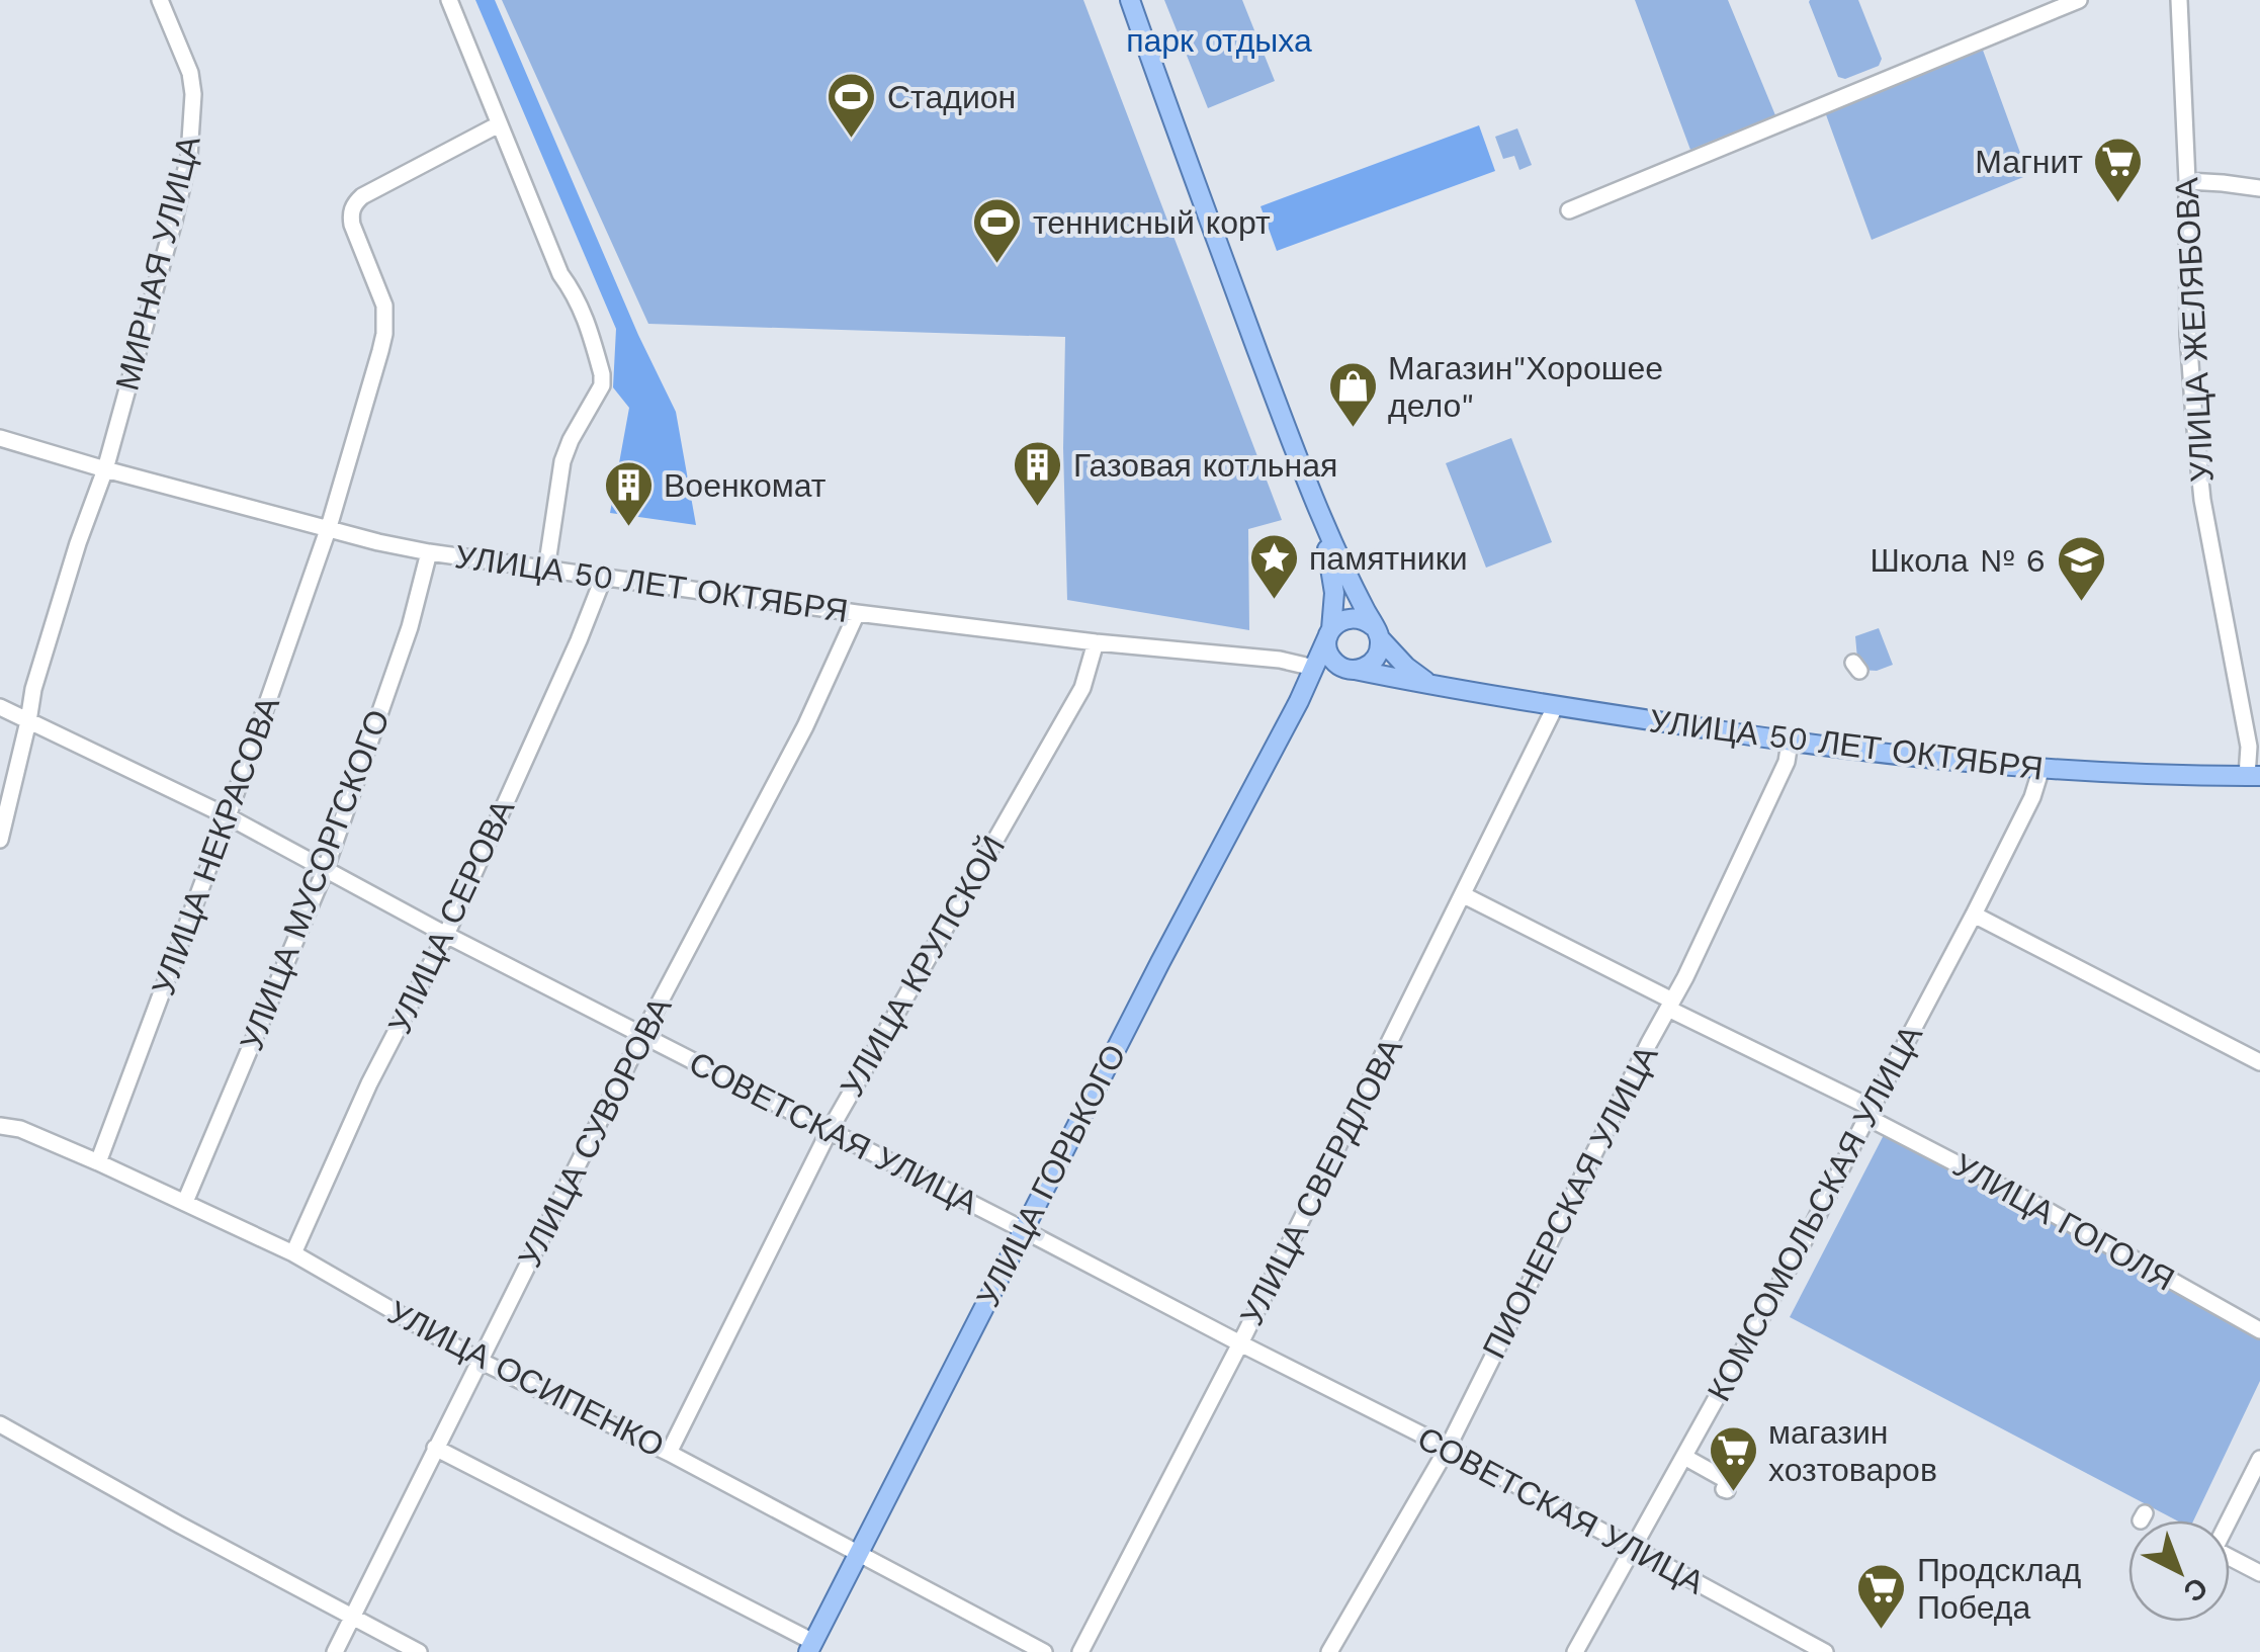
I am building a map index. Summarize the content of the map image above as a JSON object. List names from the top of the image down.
{
  "streets": {
    "main road": ["УЛИЦА 50 ЛЕТ ОКТЯБРЯ", "УЛИЦА ГОРЬКОГО"],
    "street": [
      "МИРНАЯ УЛИЦА",
      "УЛИЦА ЖЕЛЯБОВА",
      "УЛИЦА НЕКРАСОВА",
      "УЛИЦА МУСОРГСКОГО",
      "УЛИЦА СЕРОВА",
      "УЛИЦА КРУПСКОЙ",
      "УЛИЦА СУВОРОВА",
      "СОВЕТСКАЯ УЛИЦА",
      "УЛИЦА СВЕРДЛОВА",
      "ПИОНЕРСКАЯ УЛИЦА",
      "КОМСОМОЛЬСКАЯ УЛИЦА",
      "УЛИЦА ГОГОЛЯ",
      "УЛИЦА ОСИПЕНКО"
    ]
  },
  "crossings": [
    ["МИРНАЯ УЛИЦА", "УЛИЦА 50 ЛЕТ ОКТЯБРЯ"],
    ["МИРНАЯ УЛИЦА", "СОВЕТСКАЯ УЛИЦА"],
    ["УЛИЦА ЖЕЛЯБОВА", "УЛИЦА 50 ЛЕТ ОКТЯБРЯ"],
    ["УЛИЦА 50 ЛЕТ ОКТЯБРЯ", "УЛИЦА НЕКРАСОВА"],
    ["УЛИЦА 50 ЛЕТ ОКТЯБРЯ", "УЛИЦА МУСОРГСКОГО"],
    ["УЛИЦА 50 ЛЕТ ОКТЯБРЯ", "УЛИЦА СЕРОВА"],
    ["УЛИЦА 50 ЛЕТ ОКТЯБРЯ", "УЛИЦА КРУПСКОЙ"],
    ["УЛИЦА 50 ЛЕТ ОКТЯБРЯ", "УЛИЦА СУВОРОВА"],
    ["УЛИЦА 50 ЛЕТ ОКТЯБРЯ", "УЛИЦА ГОРЬКОГО"],
    ["УЛИЦА 50 ЛЕТ ОКТЯБРЯ", "УЛИЦА СВЕРДЛОВА"],
    ["УЛИЦА 50 ЛЕТ ОКТЯБРЯ", "ПИОНЕРСКАЯ УЛИЦА"],
    ["УЛИЦА 50 ЛЕТ ОКТЯБРЯ", "КОМСОМОЛЬСКАЯ УЛИЦА"],
    ["УЛИЦА НЕКРАСОВА", "СОВЕТСКАЯ УЛИЦА"],
    ["УЛИЦА НЕКРАСОВА", "УЛИЦА ОСИПЕНКО"],
    ["УЛИЦА МУСОРГСКОГО", "СОВЕТСКАЯ УЛИЦА"],
    ["УЛИЦА МУСОРГСКОГО", "УЛИЦА ОСИПЕНКО"],
    ["УЛИЦА СЕРОВА", "СОВЕТСКАЯ УЛИЦА"],
    ["УЛИЦА СЕРОВА", "УЛИЦА ОСИПЕНКО"],
    ["УЛИЦА КРУПСКОЙ", "СОВЕТСКАЯ УЛИЦА"],
    ["УЛИЦА КРУПСКОЙ", "УЛИЦА ОСИПЕНКО"],
    ["УЛИЦА СУВОРОВА", "СОВЕТСКАЯ УЛИЦА"],
    ["УЛИЦА СУВОРОВА", "УЛИЦА ОСИПЕНКО"],
    ["СОВЕТСКАЯ УЛИЦА", "УЛИЦА ГОРЬКОГО"],
    ["СОВЕТСКАЯ УЛИЦА", "УЛИЦА СВЕРДЛОВА"],
    ["СОВЕТСКАЯ УЛИЦА", "ПИОНЕРСКАЯ УЛИЦА"],
    ["СОВЕТСКАЯ УЛИЦА", "КОМСОМОЛЬСКАЯ УЛИЦА"],
    ["УЛИЦА ГОРЬКОГО", "УЛИЦА ОСИПЕНКО"],
    ["УЛИЦА СВЕРДЛОВА", "УЛИЦА ГОГОЛЯ"],
    ["ПИОНЕРСКАЯ УЛИЦА", "УЛИЦА ГОГОЛЯ"],
    ["КОМСОМОЛЬСКАЯ УЛИЦА", "УЛИЦА ГОГОЛЯ"]
  ],
  "parks": ["парк отдыха"],
  "places": {
    "sports": ["Стадион", "теннисный корт"],
    "supermarket": ["Магнит", "магазин хозтоваров", "Продсклад Победа"],
    "shop": ["Магазин\"Хорошее дело\""],
    "building": ["Газовая котльная", "Военкомат"],
    "place": ["памятники"],
    "school or university": ["Школа № 6"]
  },
  "north": "bottom right"
}
